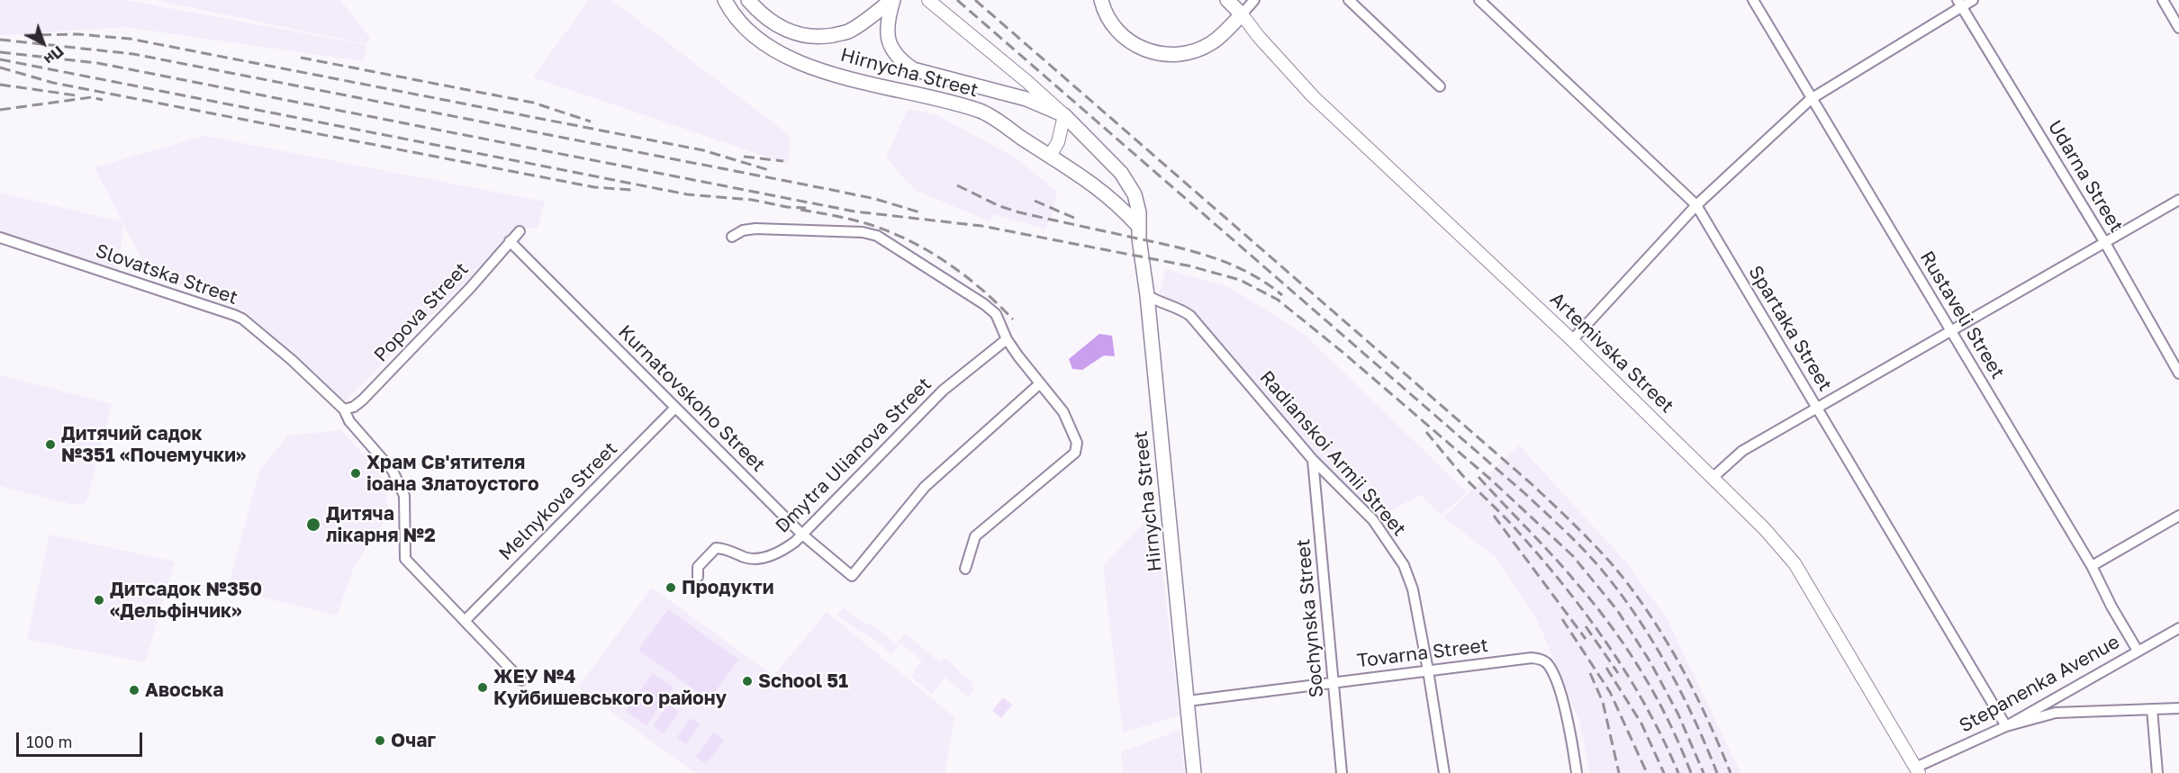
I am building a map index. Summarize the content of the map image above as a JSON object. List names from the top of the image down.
{
  "streets": {
    "main road": ["Hirnycha Street", "Artemivska Street"],
    "street": [
      "Udarna Street",
      "Slovatska Street",
      "Popova Street",
      "Rustaveli Street",
      "Spartaka Street",
      "Kurnatovskoho Street",
      "Radianskoi Armii Street",
      "Dmytra Ulianova Street",
      "Melnykova Street",
      "Sochynska Street",
      "Tovarna Street",
      "Stepanenka Avenue"
    ]
  },
  "crossings": [
    ["Hirnycha Street", "Radianskoi Armii Street"],
    ["Hirnycha Street", "Tovarna Street"],
    ["Slovatska Street", "Popova Street"],
    ["Slovatska Street", "Melnykova Street"],
    ["Popova Street", "Kurnatovskoho Street"],
    ["Rustaveli Street", "Stepanenka Avenue"],
    ["Spartaka Street", "Stepanenka Avenue"],
    ["Artemivska Street", "Stepanenka Avenue"],
    ["Kurnatovskoho Street", "Dmytra Ulianova Street"],
    ["Kurnatovskoho Street", "Melnykova Street"],
    ["Radianskoi Armii Street", "Sochynska Street"],
    ["Radianskoi Armii Street", "Tovarna Street"],
    ["Sochynska Street", "Tovarna Street"]
  ],
  "places": [
    "Дитячий садок №351 «Почемучки»",
    "Храм Св'ятителя іоана Златоустого",
    "Дитяча лікарня №2",
    "Продукти",
    "Дитсадок №350 «Дельфінчик»",
    "School 51",
    "ЖЕУ №4 Куйбишевського району",
    "Авоська",
    "Очаг"
  ],
  "scale_bar": "100 m",
  "north": "bottom right"
}
